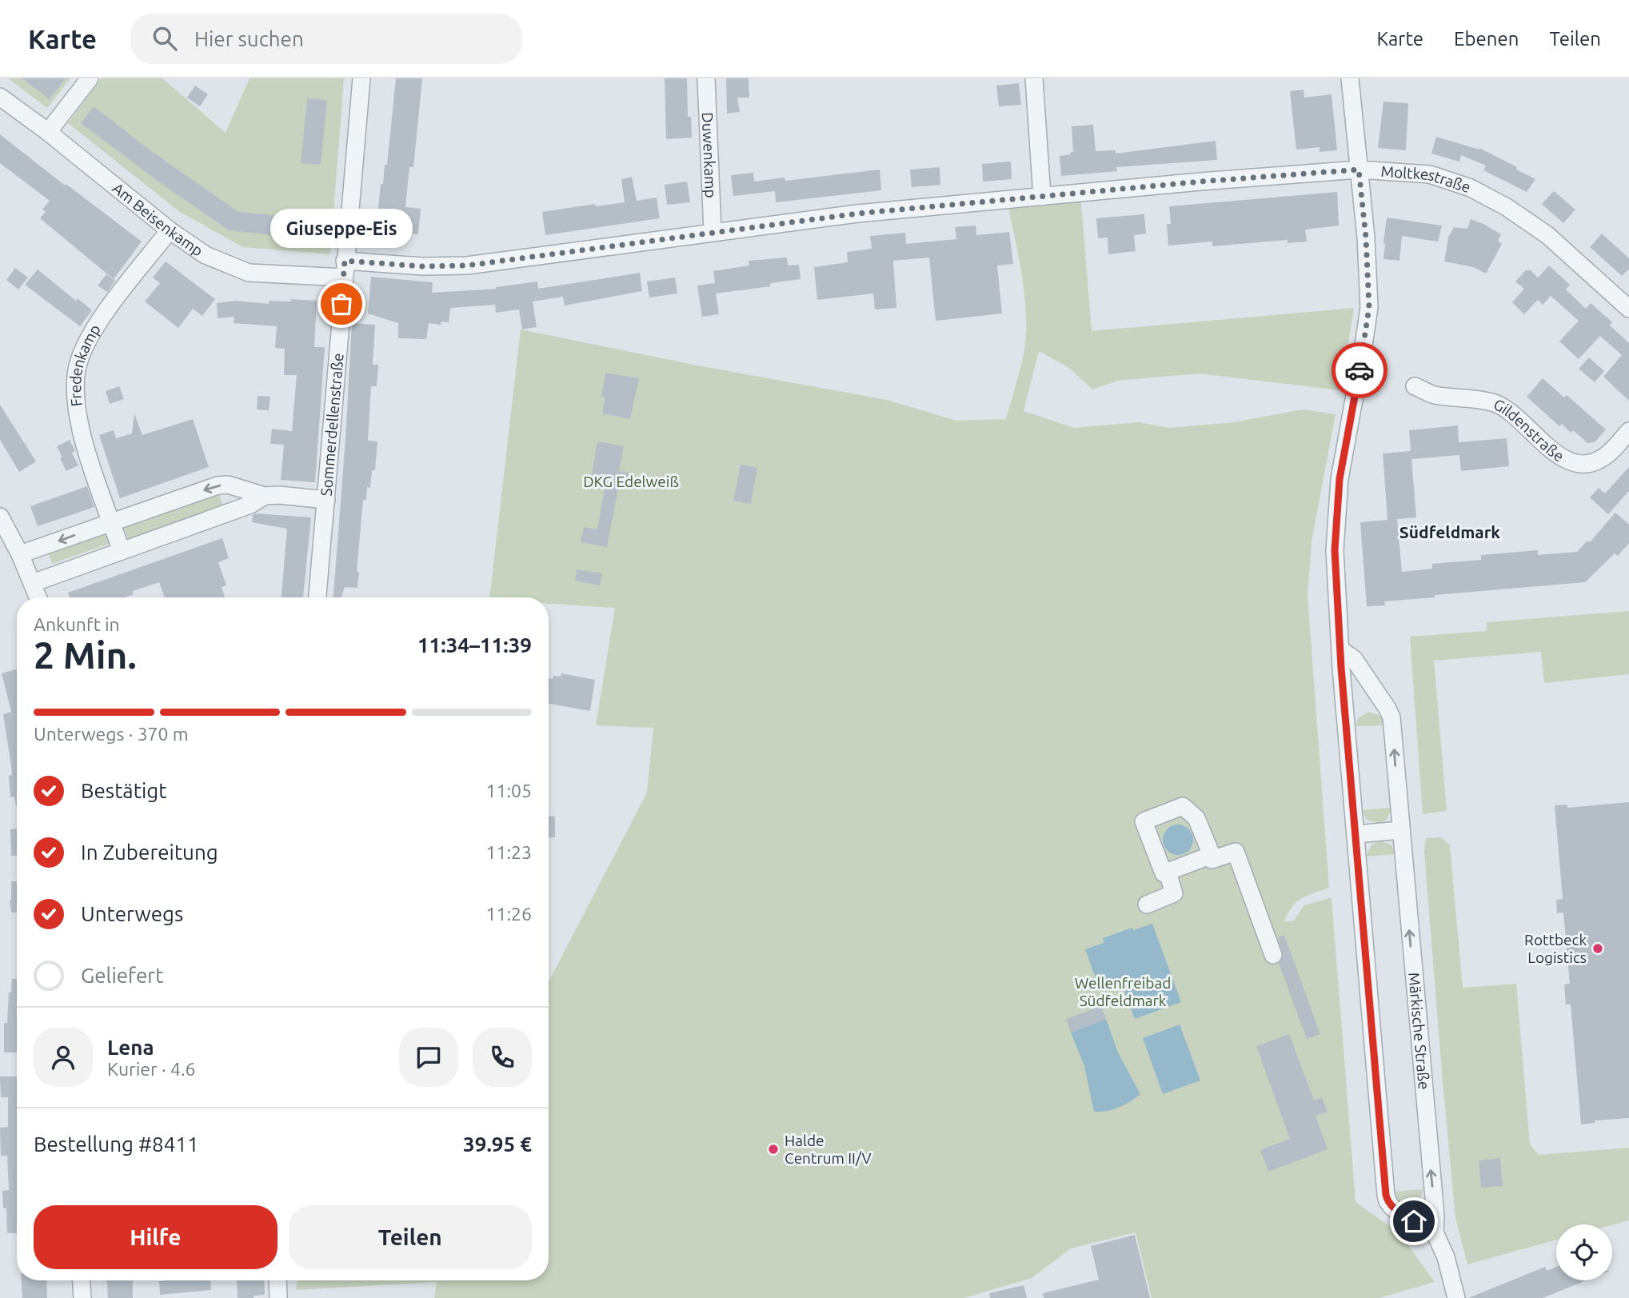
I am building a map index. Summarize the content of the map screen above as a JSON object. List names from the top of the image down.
{
  "streets": {
    "street": [
      "Duwenkamp",
      "Moltkestraße",
      "Am Beisenkamp",
      "Fredenkamp",
      "Sommerdellenstraße",
      "Gildenstraße",
      "Märkische Straße"
    ]
  },
  "crossings": [
    ["Duwenkamp", "Moltkestraße"],
    ["Moltkestraße", "Am Beisenkamp"],
    ["Moltkestraße", "Sommerdellenstraße"],
    ["Am Beisenkamp", "Fredenkamp"],
    ["Am Beisenkamp", "Sommerdellenstraße"]
  ],
  "districts": ["Südfeldmark"],
  "parks": ["DKG Edelweiß", "Wellenfreibad Südfeldmark"],
  "places": ["Giuseppe-Eis", "Rottbeck Logistics", "Halde Centrum II/V"],
  "page": {
    "header": "Karte",
    "search": "Hier suchen",
    "nav": ["Karte", "Ebenen", "Teilen"],
    "bubble": "Giuseppe-Eis",
    "heading": ["2 Min.", "Ankunft in", "11:34–11:39"],
    "panel": [
      "Lena",
      "Kurier · 4.6",
      "Bestellung #8411",
      "39.95 €"
    ],
    "bar": "Unterwegs · 370 m",
    "list": [
      ["Bestätigt", "11:05"],
      ["In Zubereitung", "11:23"],
      ["Unterwegs", "11:26"],
      "Geliefert"
    ],
    "buttons": ["Hilfe", "Teilen"]
  }
}
